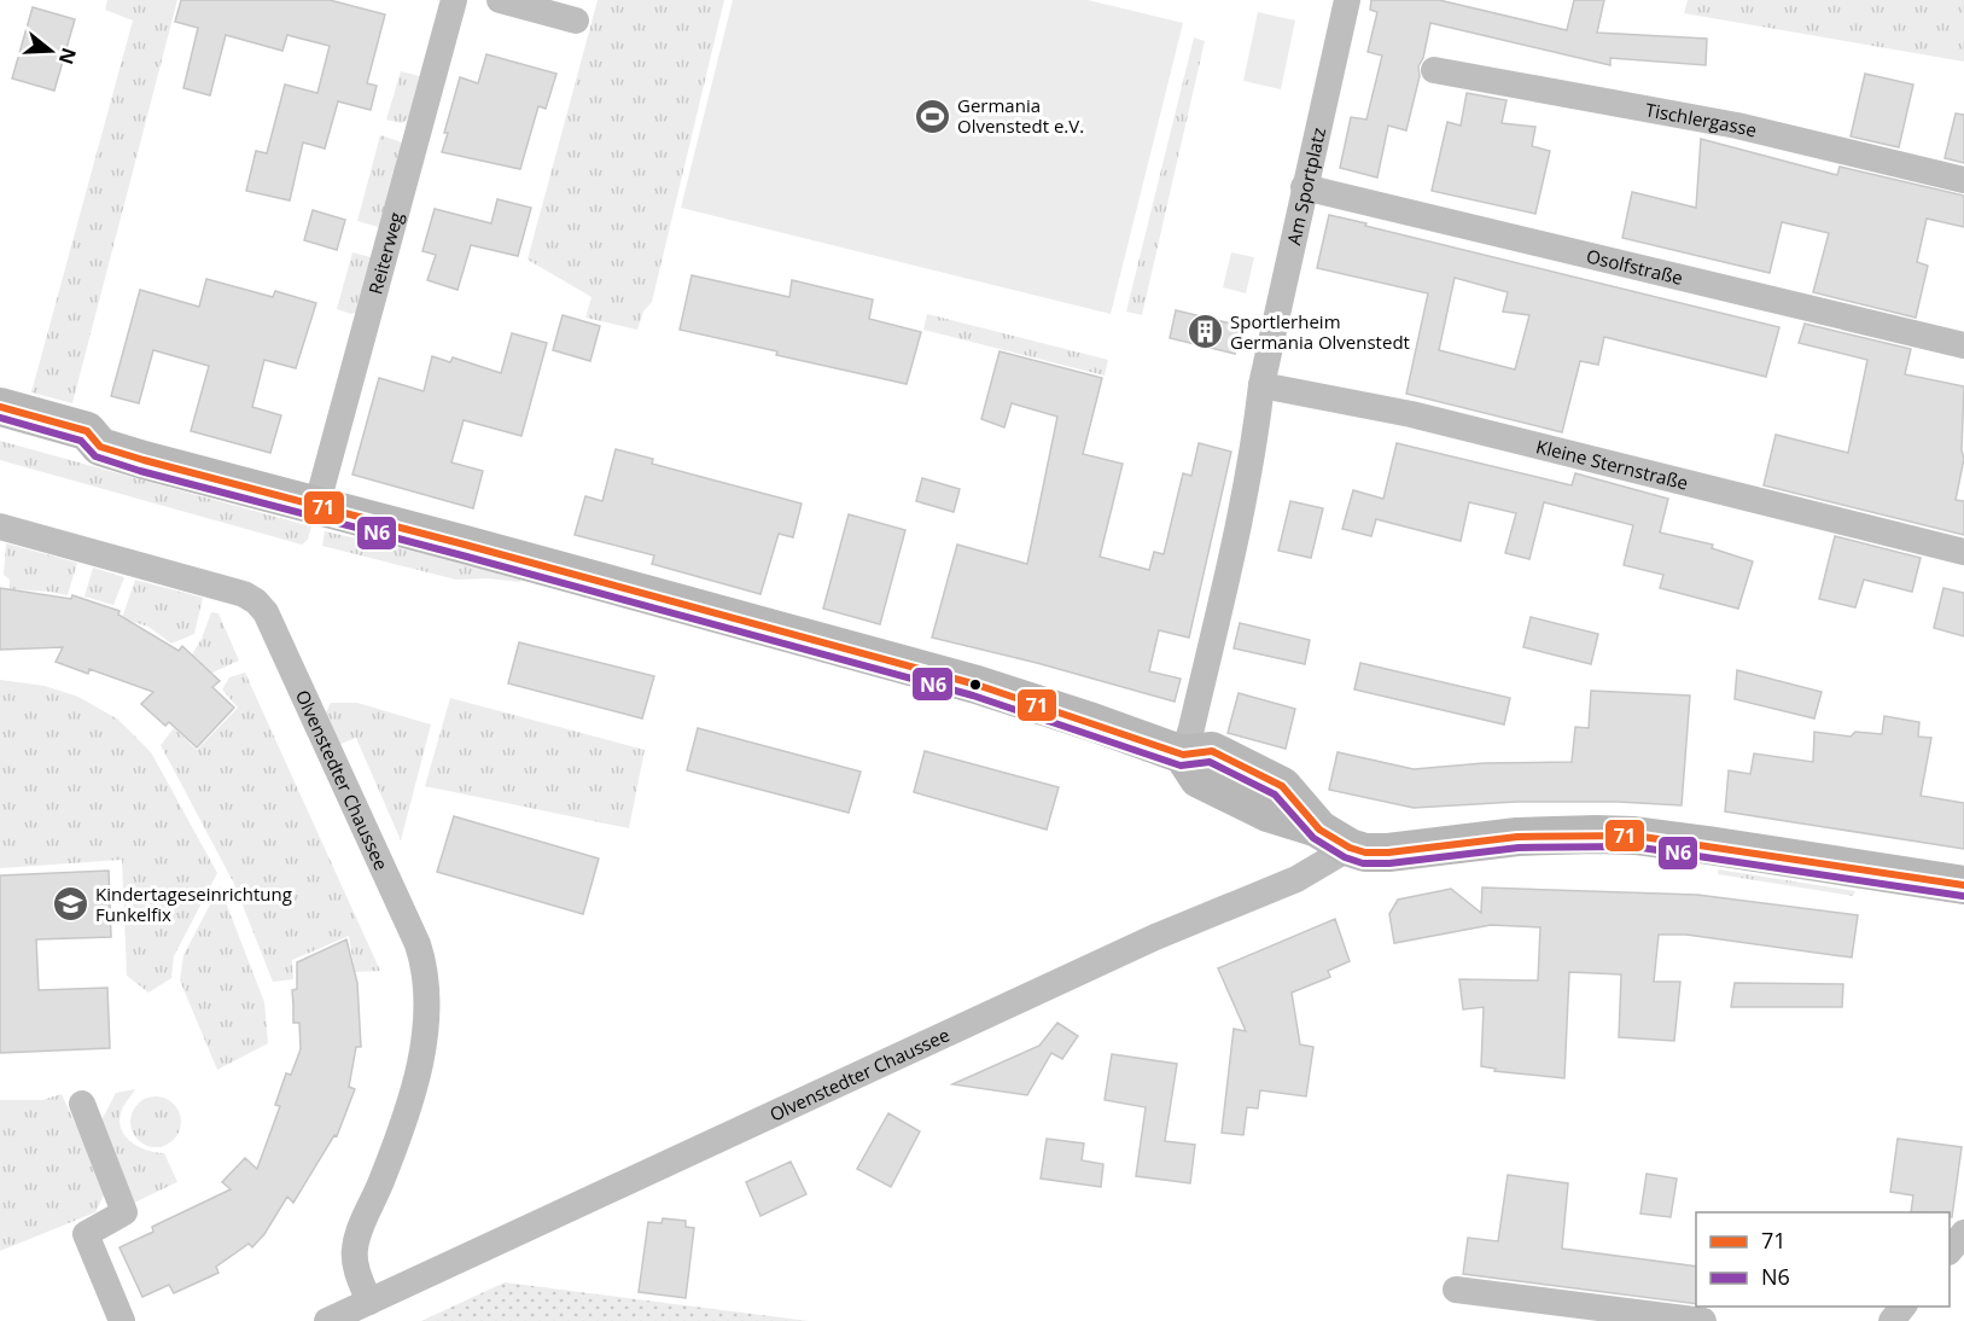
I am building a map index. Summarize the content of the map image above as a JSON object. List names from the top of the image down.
{
  "streets": {
    "street": [
      "Tischlergasse",
      "Am Sportplatz",
      "Reiterweg",
      "Osolfstraße",
      "Kleine Sternstraße",
      "Olvenstedter Chaussee"
    ]
  },
  "crossings": [
    ["Am Sportplatz", "Osolfstraße"],
    ["Am Sportplatz", "Kleine Sternstraße"]
  ],
  "places": {
    "sports": ["Germania Olvenstedt e.V."],
    "building": ["Sportlerheim Germania Olvenstedt"],
    "school or university": ["Kindertageseinrichtung Funkelfix"]
  },
  "lines": ["transit line 71", "transit line N6"],
  "legend": ["71", "N6"],
  "north": "right"
}
